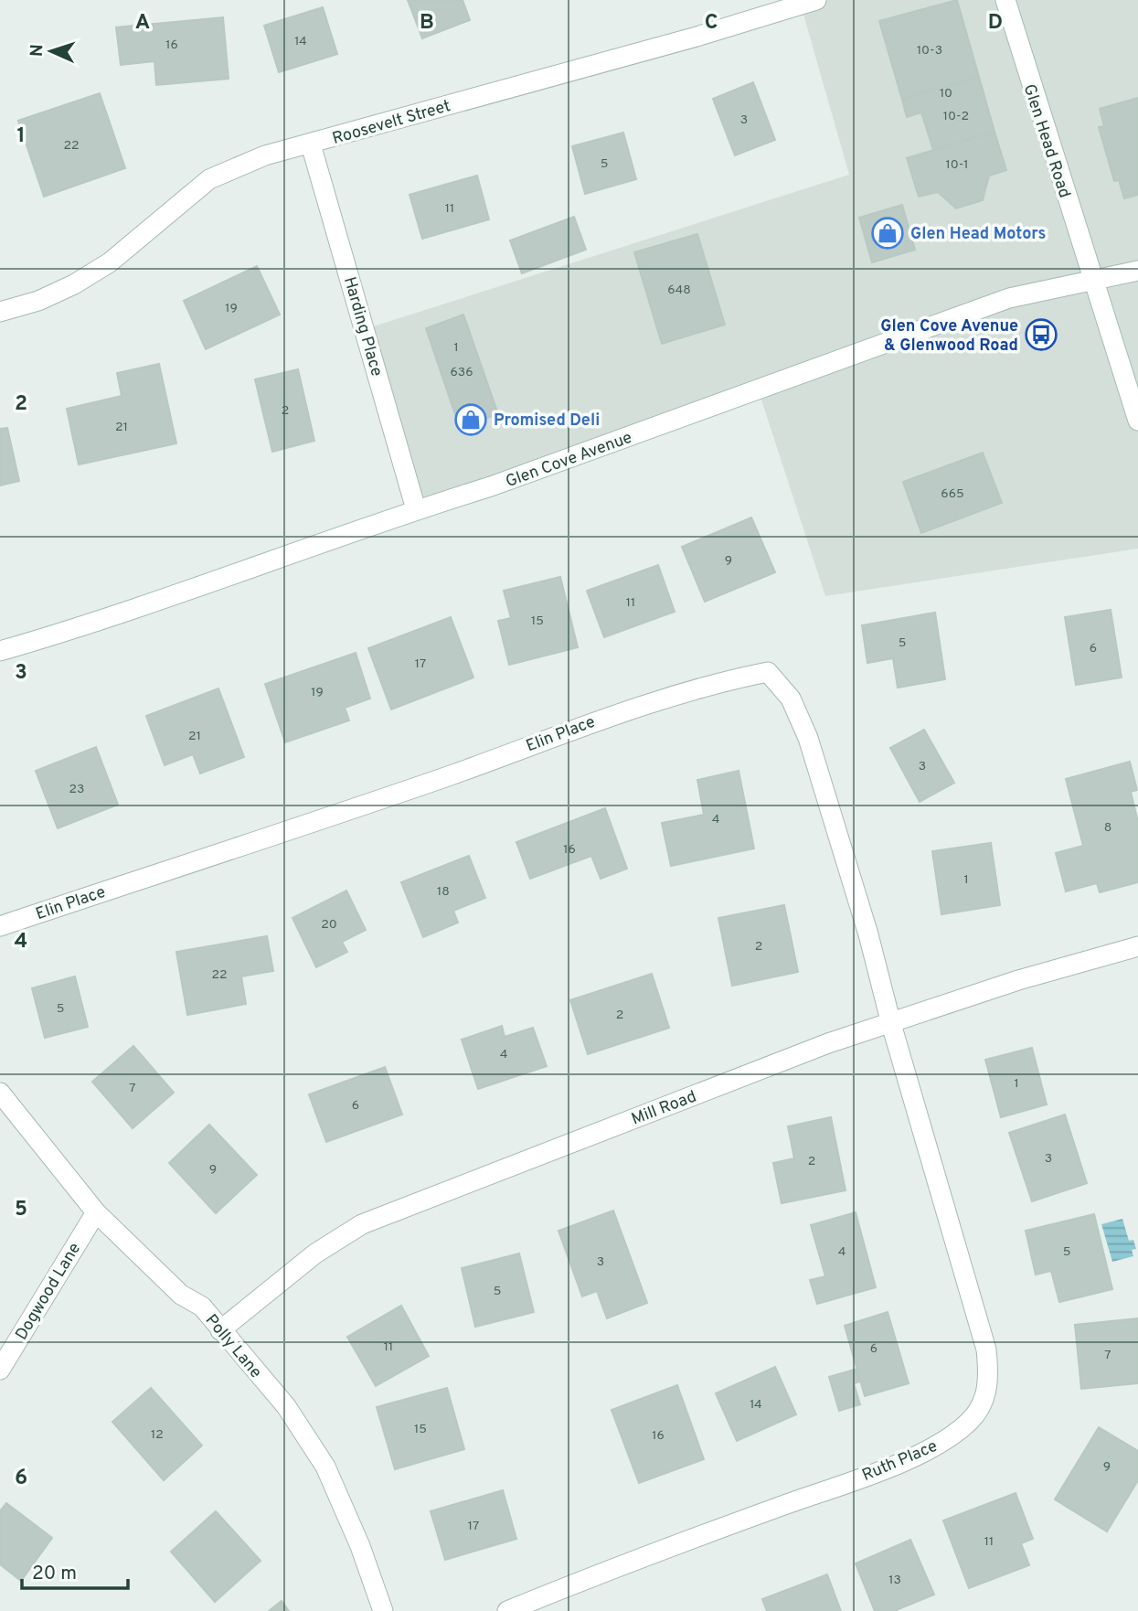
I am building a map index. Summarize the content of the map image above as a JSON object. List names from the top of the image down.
{
  "streets": {
    "street": [
      "Roosevelt Street",
      "Glen Head Road",
      "Harding Place",
      "Glen Cove Avenue",
      "Elin Place",
      "Mill Road",
      "Dogwood Lane",
      "Polly Lane",
      "Ruth Place"
    ]
  },
  "crossings": [
    ["Roosevelt Street", "Harding Place"],
    ["Glen Head Road", "Glen Cove Avenue"],
    ["Harding Place", "Glen Cove Avenue"],
    ["Elin Place", "Mill Road"],
    ["Elin Place", "Ruth Place"],
    ["Mill Road", "Polly Lane"],
    ["Mill Road", "Ruth Place"],
    ["Dogwood Lane", "Polly Lane"]
  ],
  "places": {
    "shop": ["Glen Head Motors", "Promised Deli"],
    "bus stop": ["Glen Cove Avenue & Glenwood Road"]
  },
  "house_numbers": [
    "14",
    "16",
    "10-3",
    "10",
    "10-2",
    "3",
    "22",
    "5",
    "10-1",
    "11",
    "648",
    "19",
    "1",
    "636",
    "2",
    "21",
    "665",
    "9",
    "11",
    "15",
    "5",
    "6",
    "17",
    "19",
    "21",
    "3",
    "23",
    "4",
    "8",
    "16",
    "1",
    "18",
    "20",
    "2",
    "22",
    "5",
    "2",
    "4",
    "1",
    "7",
    "6",
    "3",
    "2",
    "9",
    "4",
    "5",
    "3",
    "5",
    "11",
    "6",
    "7",
    "14",
    "15",
    "12",
    "16",
    "9",
    "17",
    "11",
    "13"
  ],
  "scale_bar": "20 m",
  "north": "left",
  "grid": {
    "columns": [
      "A",
      "B",
      "C",
      "D"
    ],
    "rows": [
      "1",
      "2",
      "3",
      "4",
      "5",
      "6"
    ]
  }
}
